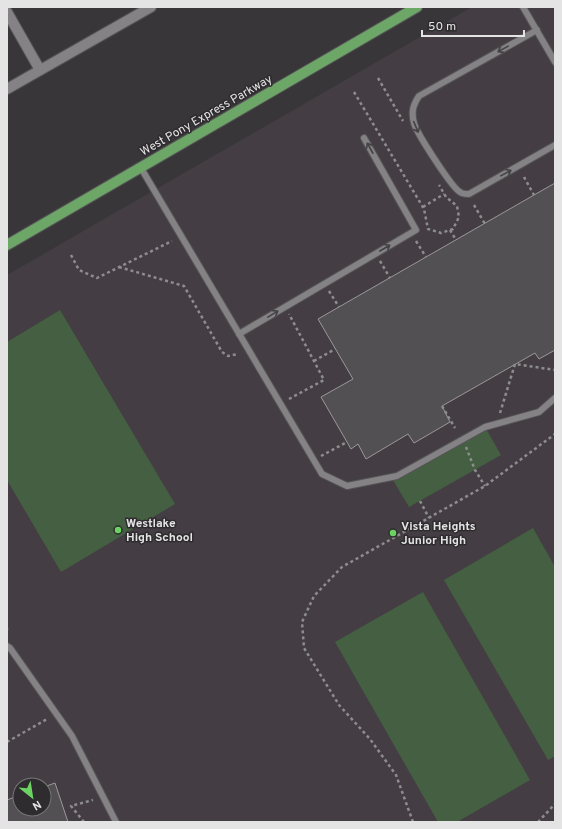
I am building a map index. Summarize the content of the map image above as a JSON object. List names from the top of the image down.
{
  "streets": {
    "main road": ["West Pony Express Parkway"]
  },
  "places": ["Westlake High School", "Vista Heights Junior High"],
  "scale_bar": "50 m",
  "north": "bottom right"
}
